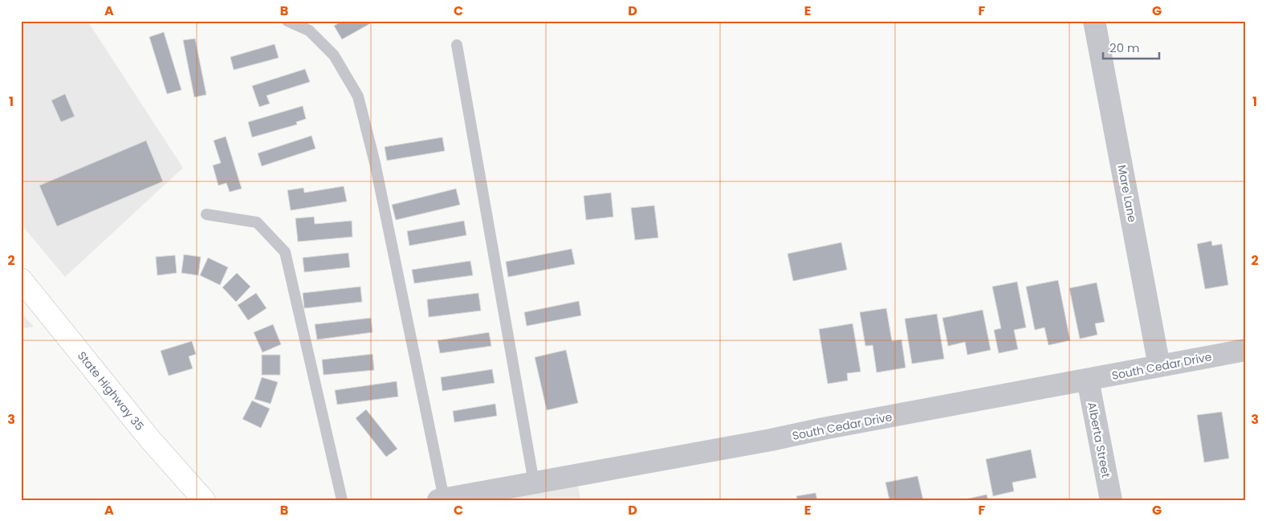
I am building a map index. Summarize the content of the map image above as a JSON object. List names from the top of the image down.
{
  "streets": {
    "main road": ["State Highway 35"],
    "street": ["Mare Lane", "South Cedar Drive", "Alberta Street"]
  },
  "crossings": [
    ["Mare Lane", "South Cedar Drive"],
    ["South Cedar Drive", "Alberta Street"]
  ],
  "scale_bar": "20 m",
  "grid": {
    "columns": [
      "A",
      "B",
      "C",
      "D",
      "E",
      "F",
      "G"
    ],
    "rows": ["1", "2", "3"]
  }
}
